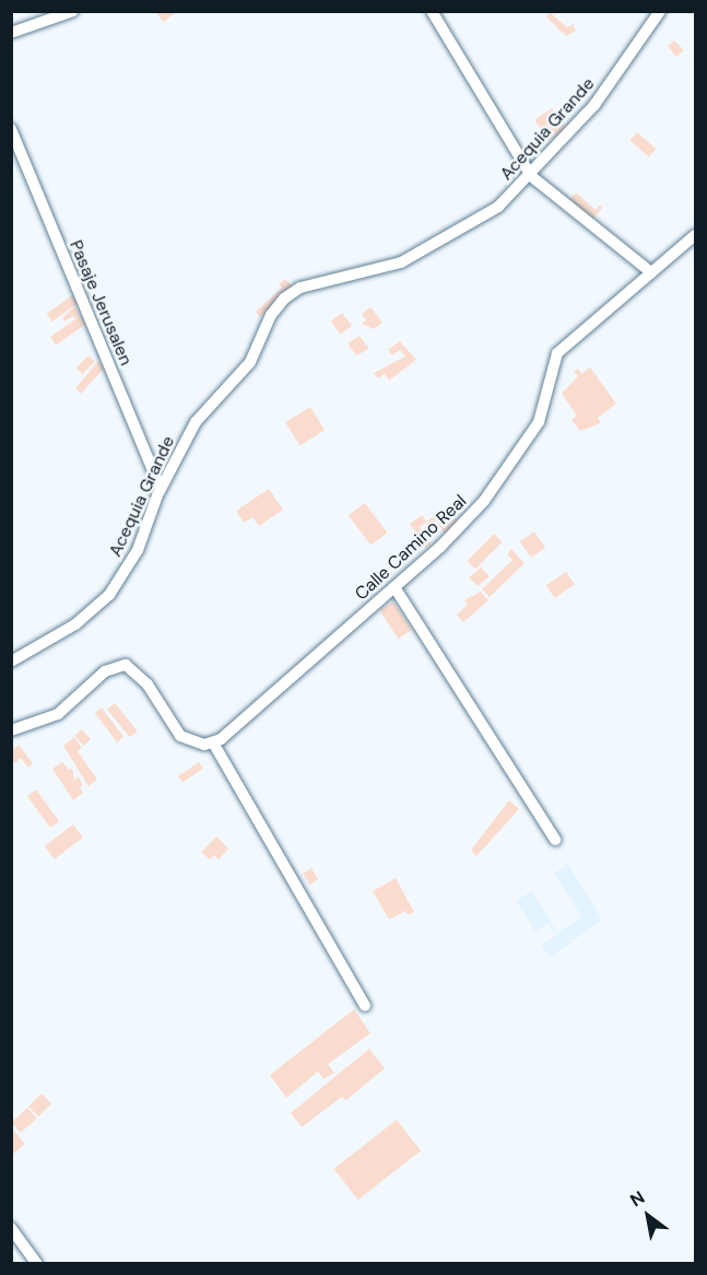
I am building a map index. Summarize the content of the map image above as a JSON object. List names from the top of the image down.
{
  "streets": {
    "street": ["Acequia Grande", "Pasaje Jerusalen", "Calle Camino Real"]
  },
  "crossings": [
    ["Acequia Grande", "Pasaje Jerusalen"]
  ],
  "north": "top left"
}
